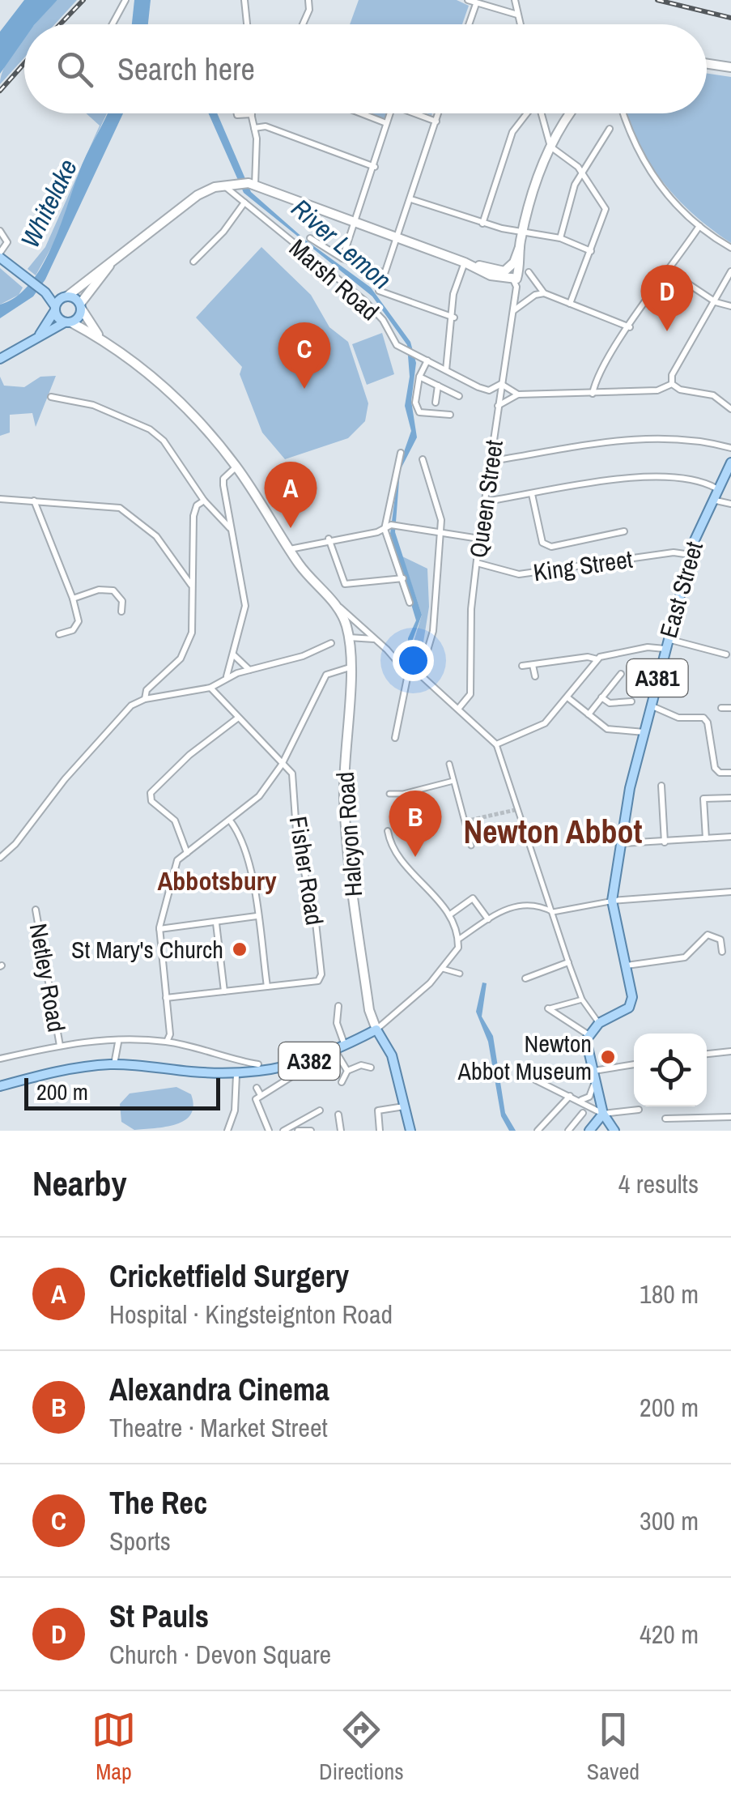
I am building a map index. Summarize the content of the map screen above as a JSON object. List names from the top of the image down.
{
  "streets": {
    "main road": [
      "Queen Street",
      "East Street",
      "A381",
      "Halcyon Road",
      "A382"
    ],
    "street": [
      "Marsh Road",
      "King Street",
      "Fisher Road",
      "Netley Road"
    ]
  },
  "crossings": [
    ["Queen Street", "King Street"],
    ["King Street", "East Street"],
    ["East Street", "A381"],
    ["Halcyon Road", "A382"]
  ],
  "districts": ["Newton Abbot", "Abbotsbury"],
  "water": ["Whitelake", "River Lemon"],
  "places": ["St Mary's Church", "Newton Abbot Museum"],
  "scale_bar": "200 m",
  "page": {
    "search": "Search here",
    "pins": [
      "D",
      "C",
      "A",
      "B"
    ],
    "scale": "200 m",
    "heading": ["Nearby", "4 results"],
    "list": [
      {
        "mark": "A",
        "name": "Cricketfield Surgery",
        "note": "Hospital · Kingsteignton Road",
        "value": "180 m"
      },
      {
        "mark": "B",
        "name": "Alexandra Cinema",
        "note": "Theatre · Market Street",
        "value": "200 m"
      },
      {
        "mark": "C",
        "name": "The Rec",
        "note": "Sports",
        "value": "300 m"
      },
      {
        "mark": "D",
        "name": "St Pauls",
        "note": "Church · Devon Square",
        "value": "420 m"
      }
    ],
    "nav": ["Map", "Directions", "Saved"]
  }
}
